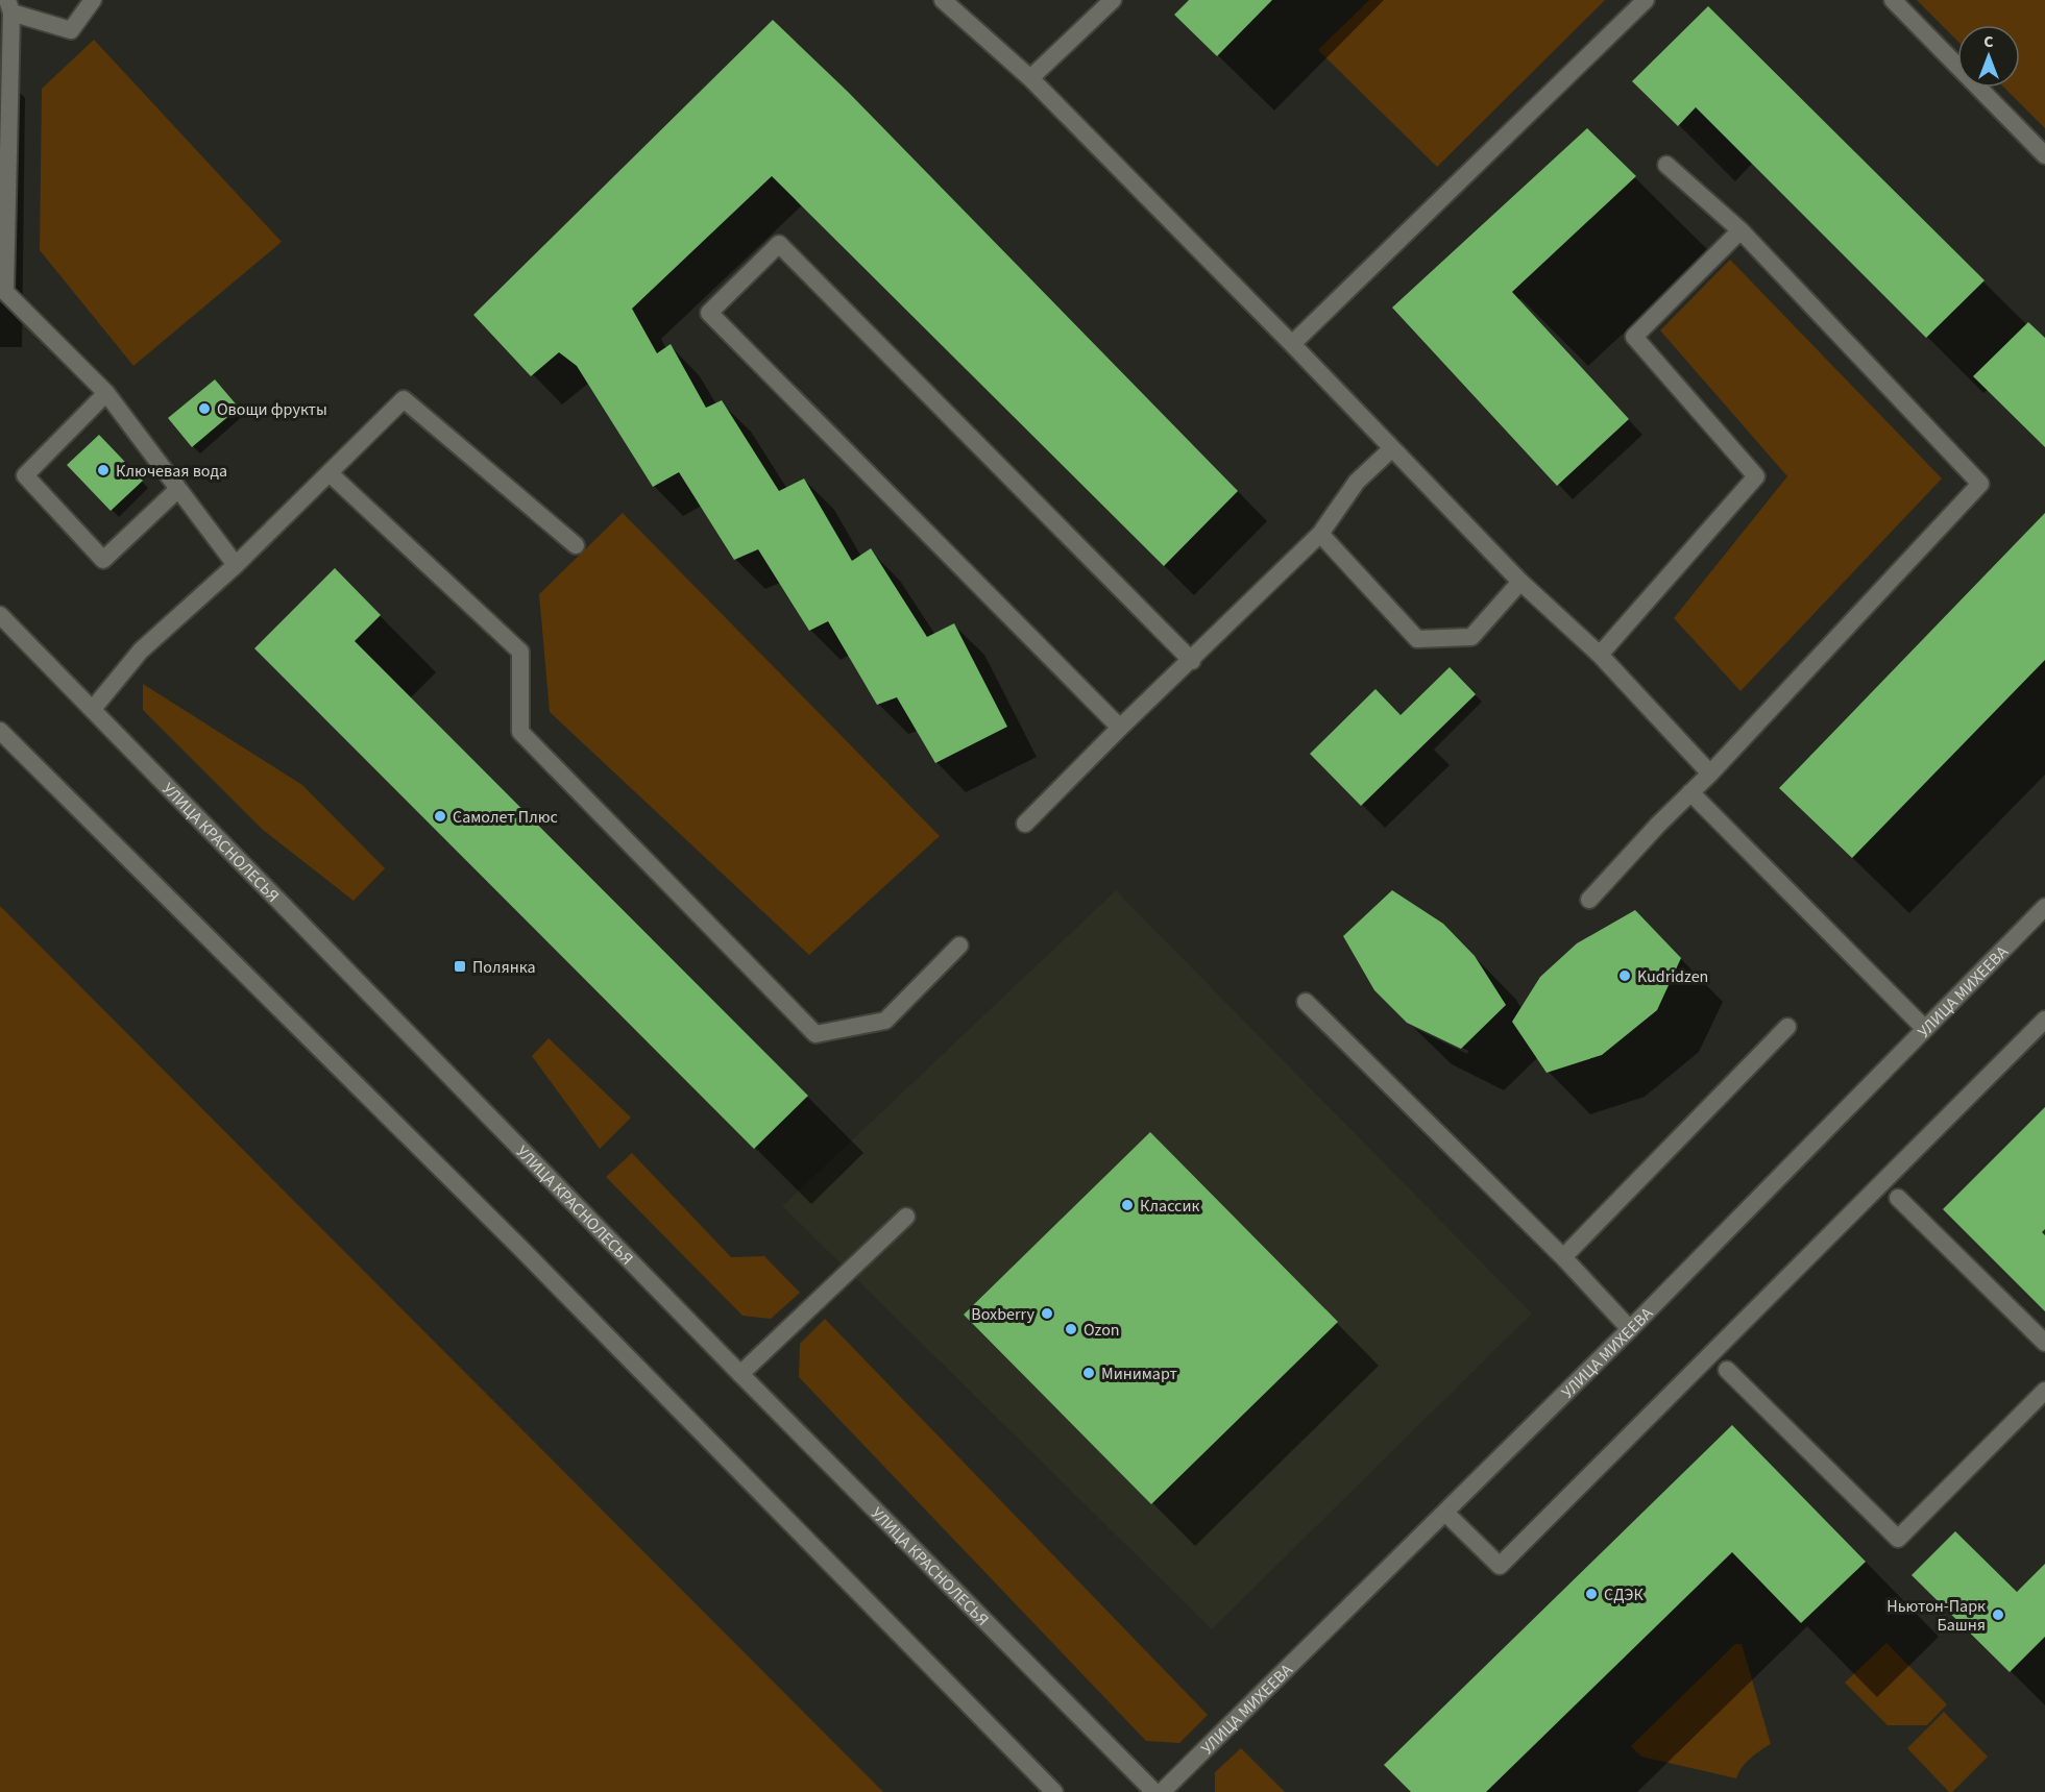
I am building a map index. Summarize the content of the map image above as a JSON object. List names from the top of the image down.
{
  "streets": {
    "street": ["УЛИЦА КРАСНОЛЕСЬЯ", "УЛИЦА МИХЕЕВА"]
  },
  "places": {
    "other": [
      "Овощи фрукты",
      "Ключевая вода",
      "Самолет Плюс",
      "Kudridzen",
      "Классик",
      "Boxberry",
      "Ozon",
      "Минимарт",
      "СДЭК",
      "Ньютон-Парк Башня"
    ],
    "transit": ["Полянка"]
  },
  "north": "top"
}
